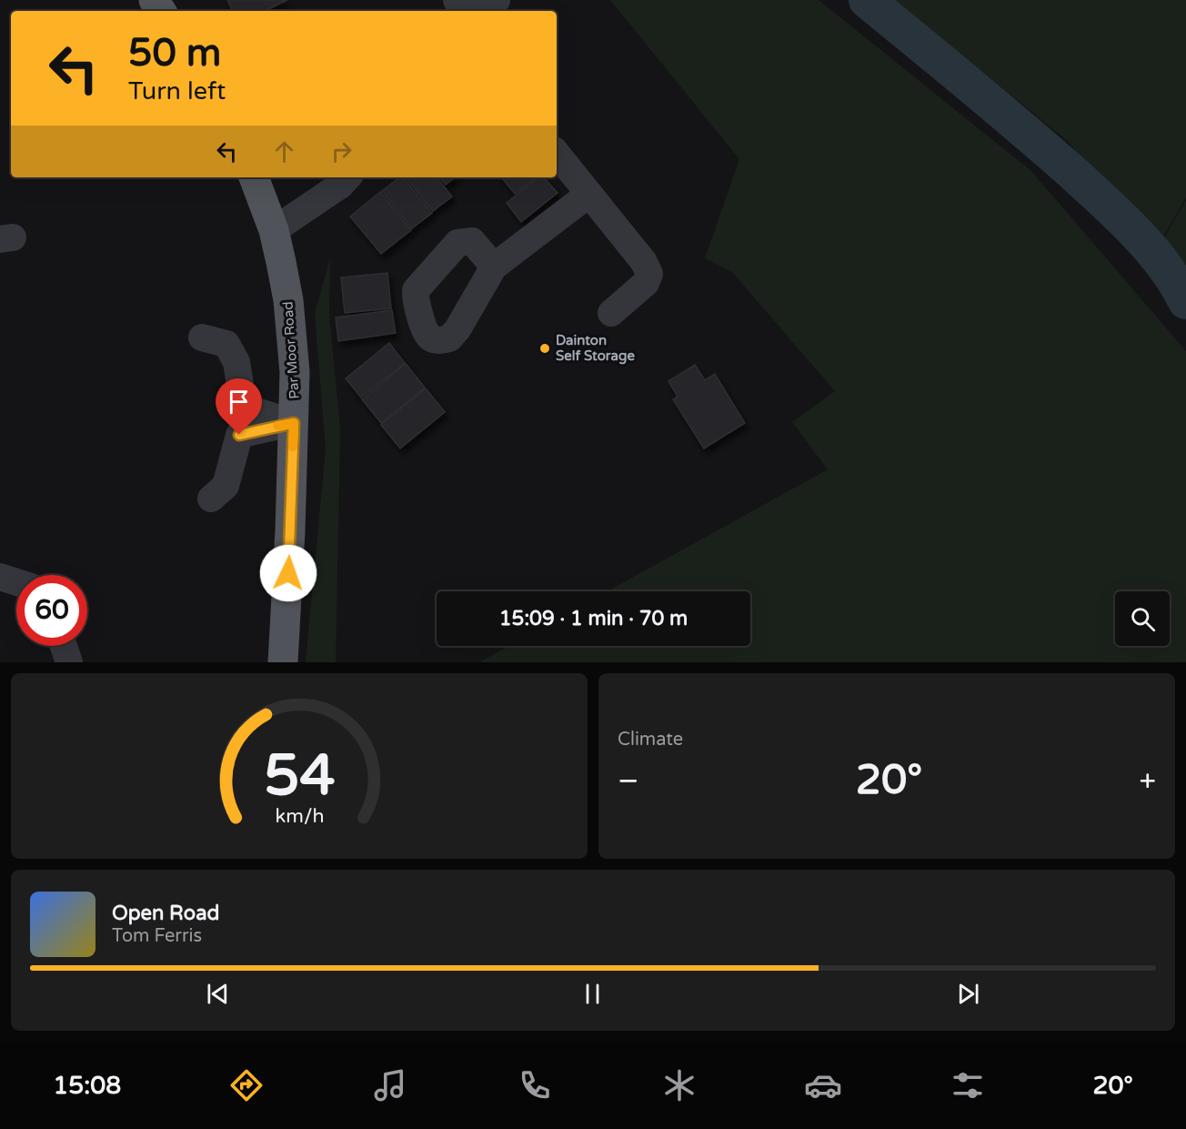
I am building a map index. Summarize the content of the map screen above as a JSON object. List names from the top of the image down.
{
  "streets": {
    "main road": ["Par Moor Road"]
  },
  "places": ["Dainton Self Storage"],
  "page": {
    "turn": ["50 m", "Turn left"],
    "limit": "60",
    "trip": "15:09 · 1 min · 70 m",
    "tile": "Climate",
    "heat": ["−", "20°", "+"],
    "song": ["Open Road", "Tom Ferris"],
    "tabs": ["15:08", "20°"],
    "gauge": ["54", "km/h"]
  }
}
